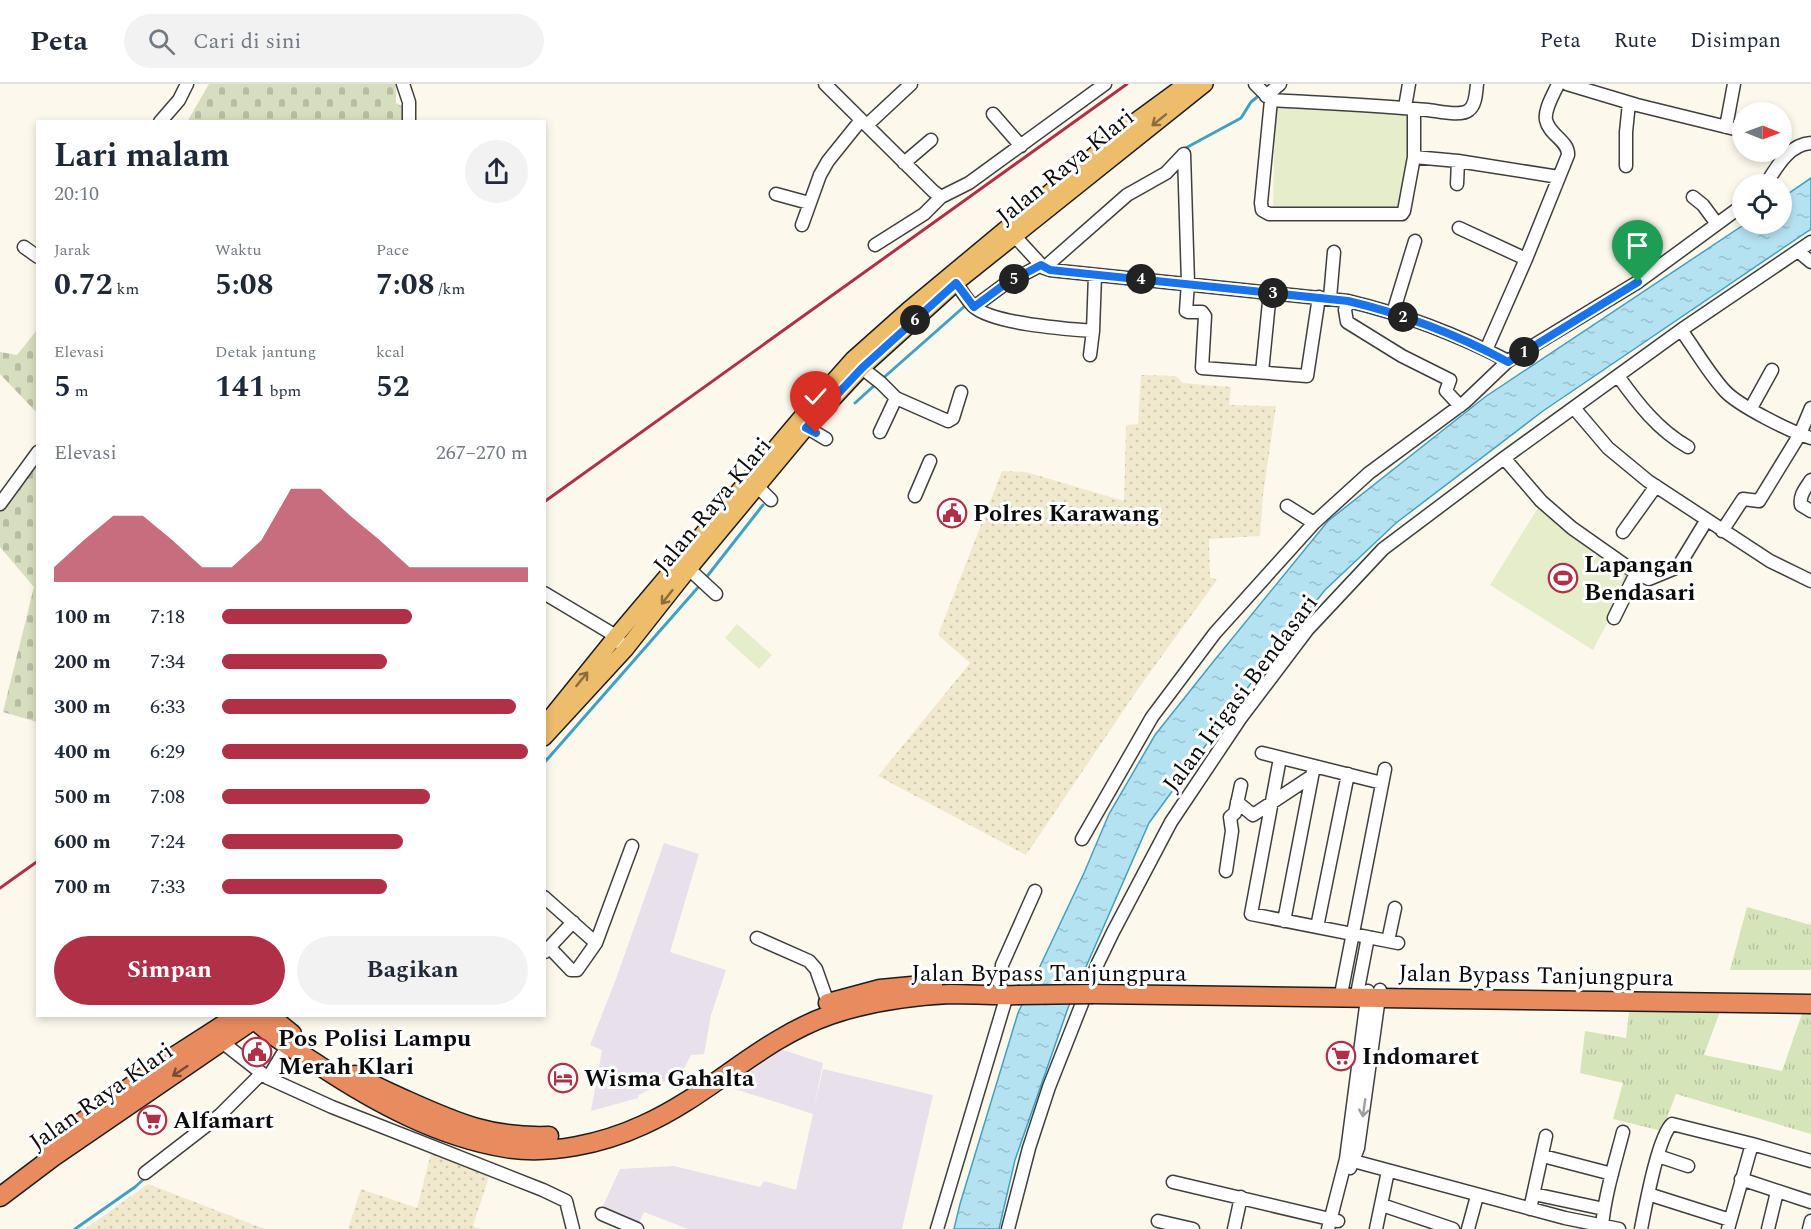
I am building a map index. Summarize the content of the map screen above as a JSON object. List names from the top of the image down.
{
  "streets": {
    "highway": ["Jalan Raya Klari", "Jalan Bypass Tanjungpura"],
    "street": ["Jalan Irigasi Bendasari"]
  },
  "places": {
    "public building": ["Polres Karawang", "Pos Polisi Lampu Merah Klari"],
    "sports": ["Lapangan Bendasari"],
    "supermarket": ["Indomaret", "Alfamart"],
    "hotel": ["Wisma Gahalta"]
  },
  "north": "right",
  "page": {
    "header": "Peta",
    "search": "Cari di sini",
    "nav": ["Peta", "Rute", "Disimpan"],
    "heading": ["Lari malam", "20:10"],
    "stats": [
      ["Jarak", "0.72 km"],
      ["Waktu", "5:08"],
      ["Pace", "7:08 /km"],
      ["Elevasi", "5 m"],
      ["Detak jantung", "141 bpm"],
      ["kcal", "52"]
    ],
    "pins": [
      "4",
      "5",
      "3",
      "2",
      "6",
      "1"
    ],
    "chart": ["Elevasi", "267–270 m"],
    "list": [
      {
        "name": "100 m",
        "note": "7:18"
      },
      {
        "name": "200 m",
        "note": "7:34"
      },
      {
        "name": "300 m",
        "note": "6:33"
      },
      {
        "name": "400 m",
        "note": "6:29"
      },
      {
        "name": "500 m",
        "note": "7:08"
      },
      {
        "name": "600 m",
        "note": "7:24"
      },
      {
        "name": "700 m",
        "note": "7:33"
      }
    ],
    "buttons": ["Simpan", "Bagikan"]
  }
}
